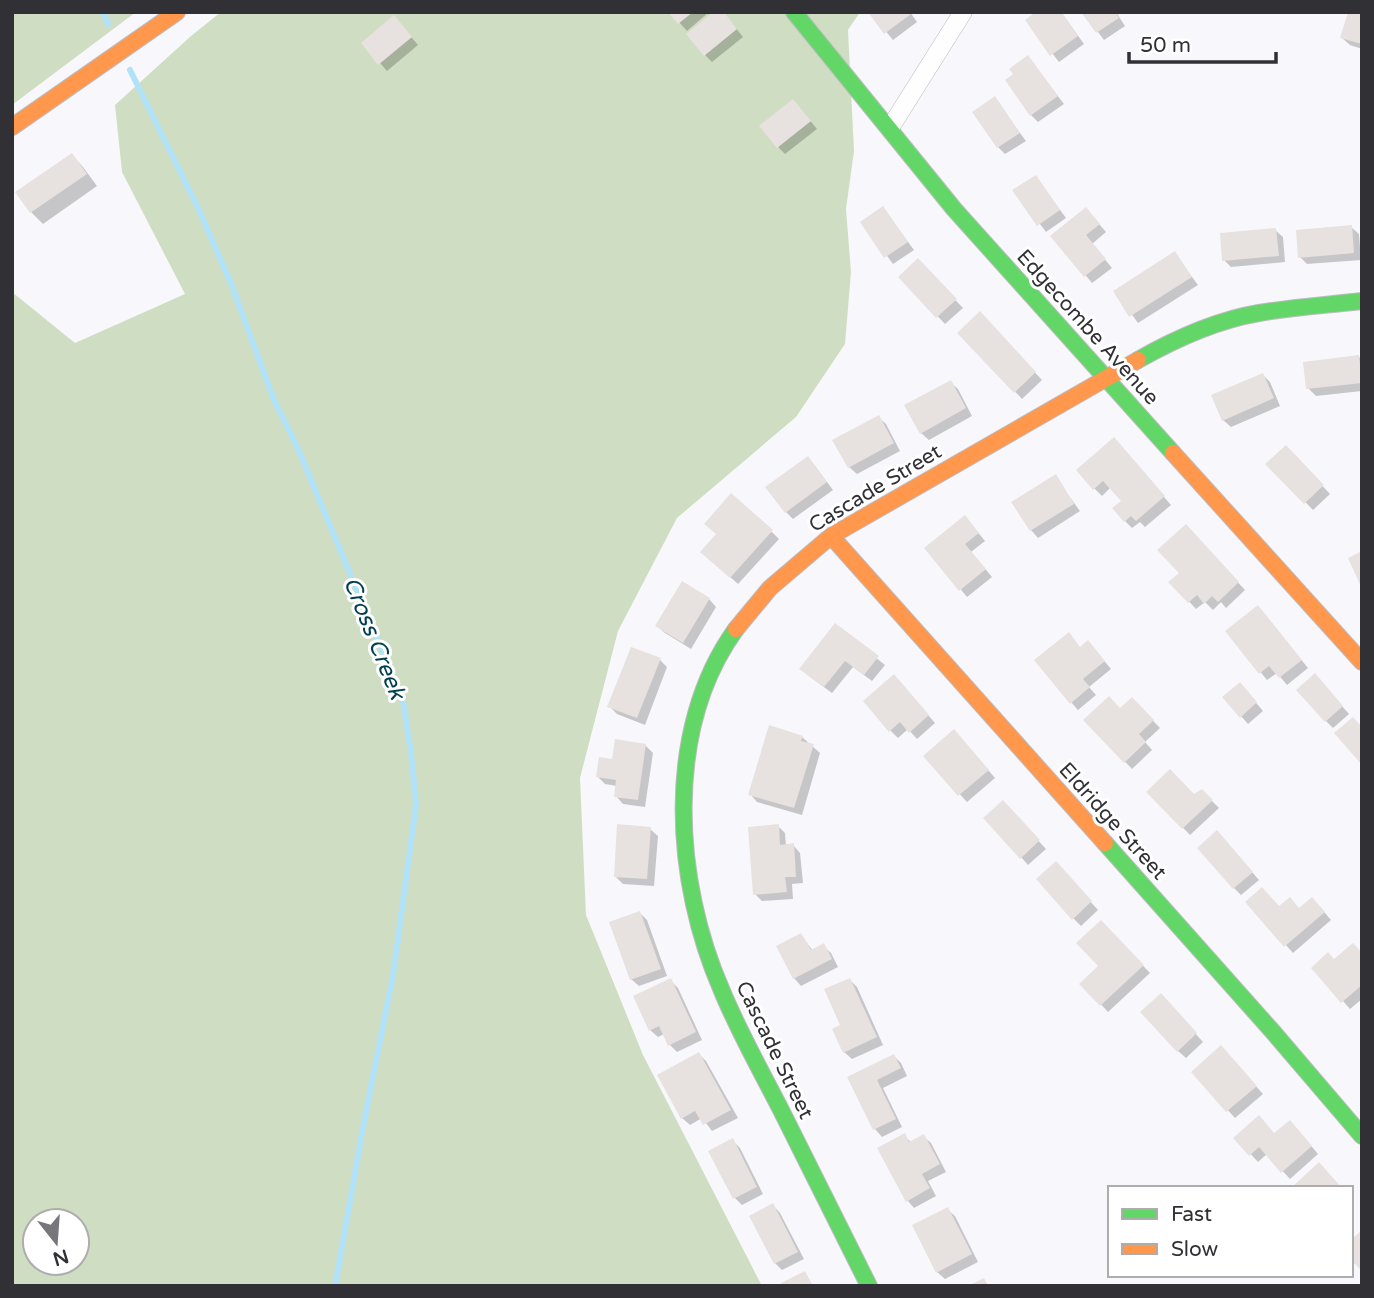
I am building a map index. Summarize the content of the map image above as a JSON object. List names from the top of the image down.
{
  "streets": {
    "street": ["Edgecombe Avenue", "Cascade Street", "Eldridge Street"]
  },
  "crossings": [
    ["Edgecombe Avenue", "Cascade Street"],
    ["Cascade Street", "Eldridge Street"]
  ],
  "water": ["Cross Creek"],
  "legend": ["Fast", "Slow"],
  "scale_bar": "50 m",
  "north": "bottom"
}
